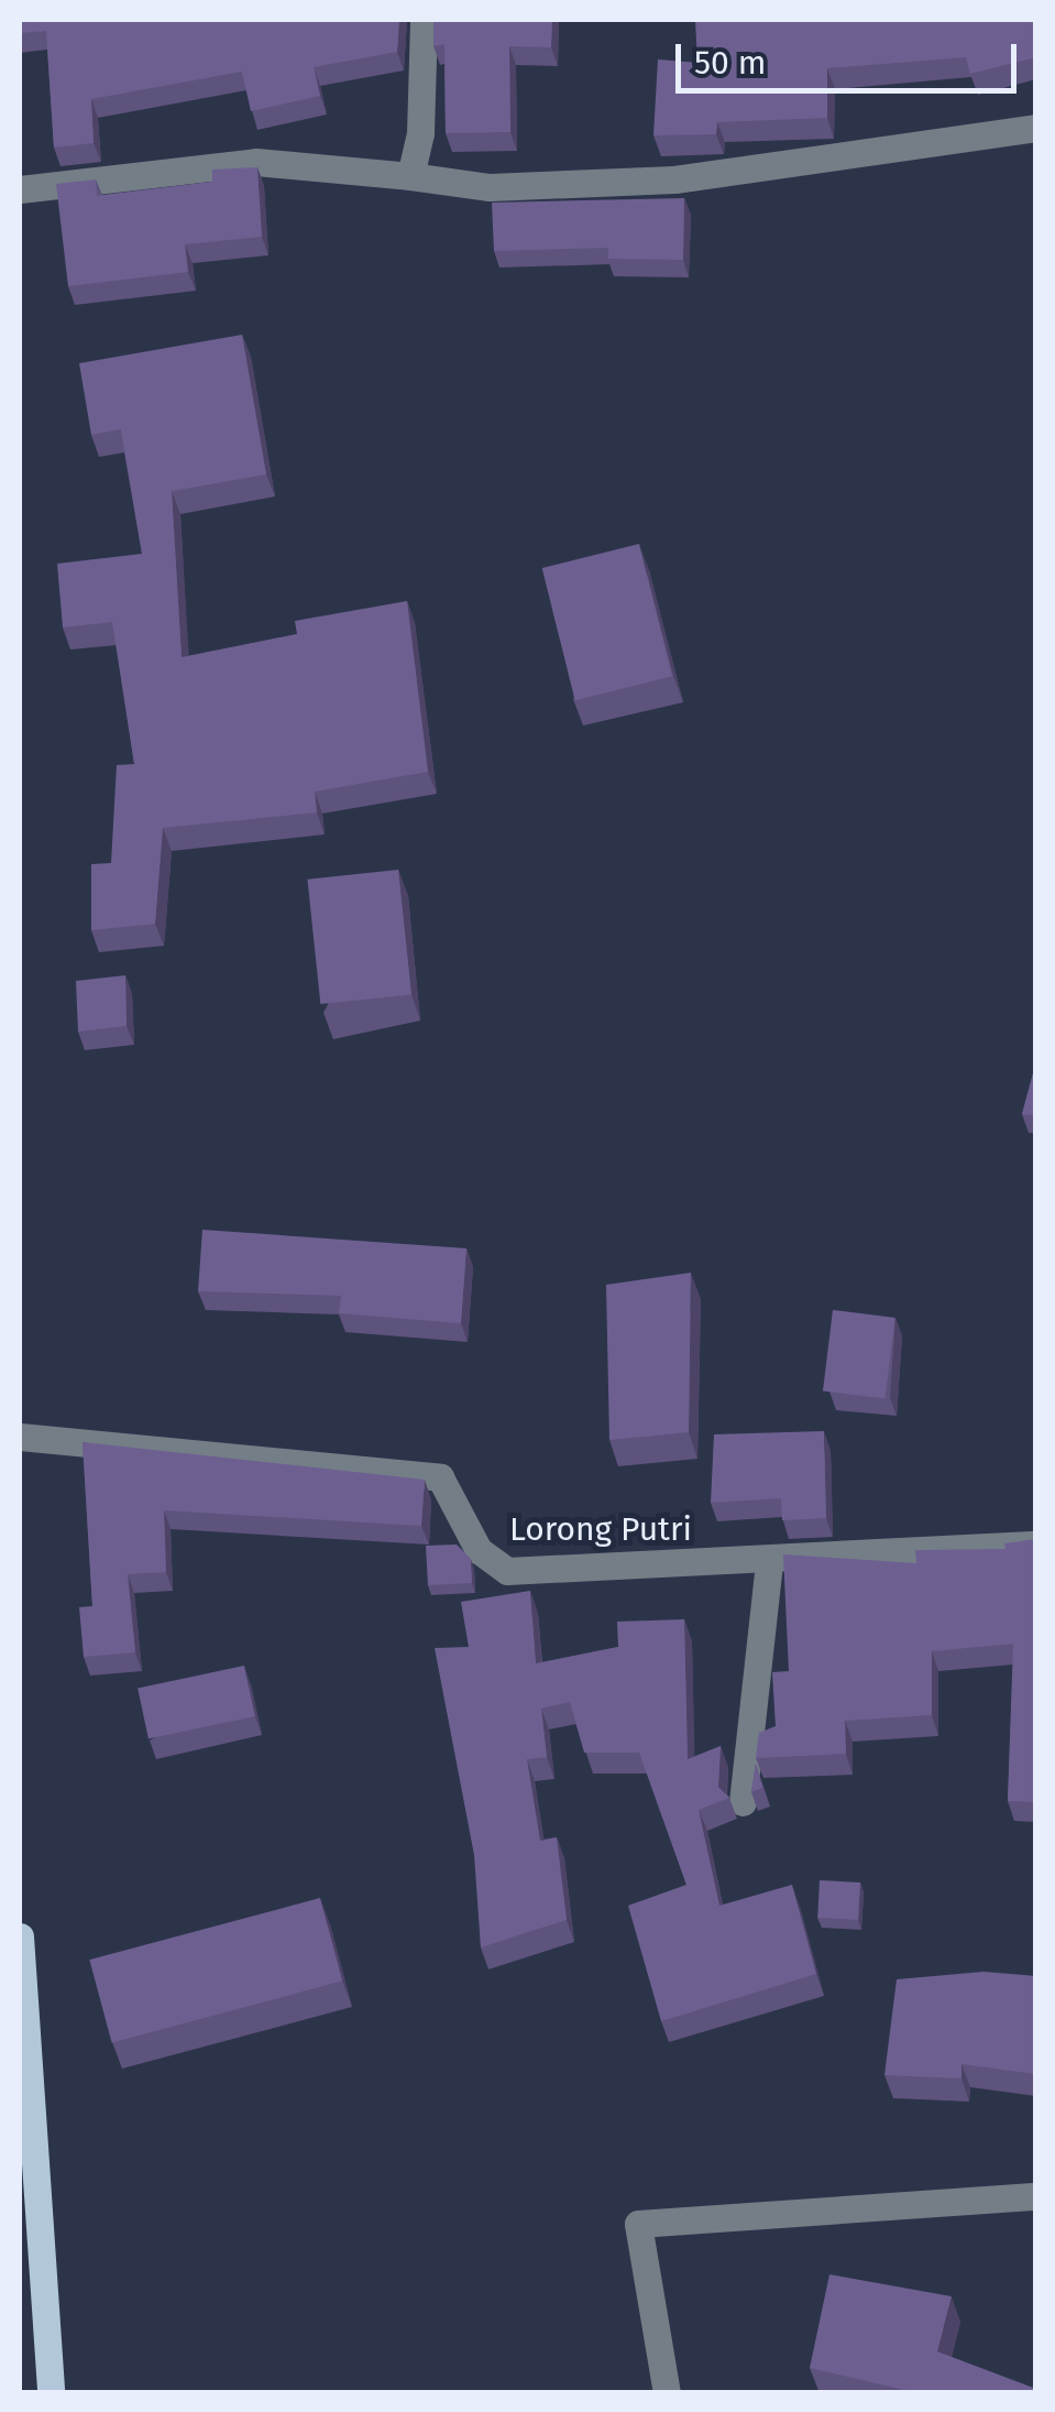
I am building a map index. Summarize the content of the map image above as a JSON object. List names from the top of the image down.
{
  "streets": {
    "street": ["Lorong Putri"]
  },
  "scale_bar": "50 m"
}
